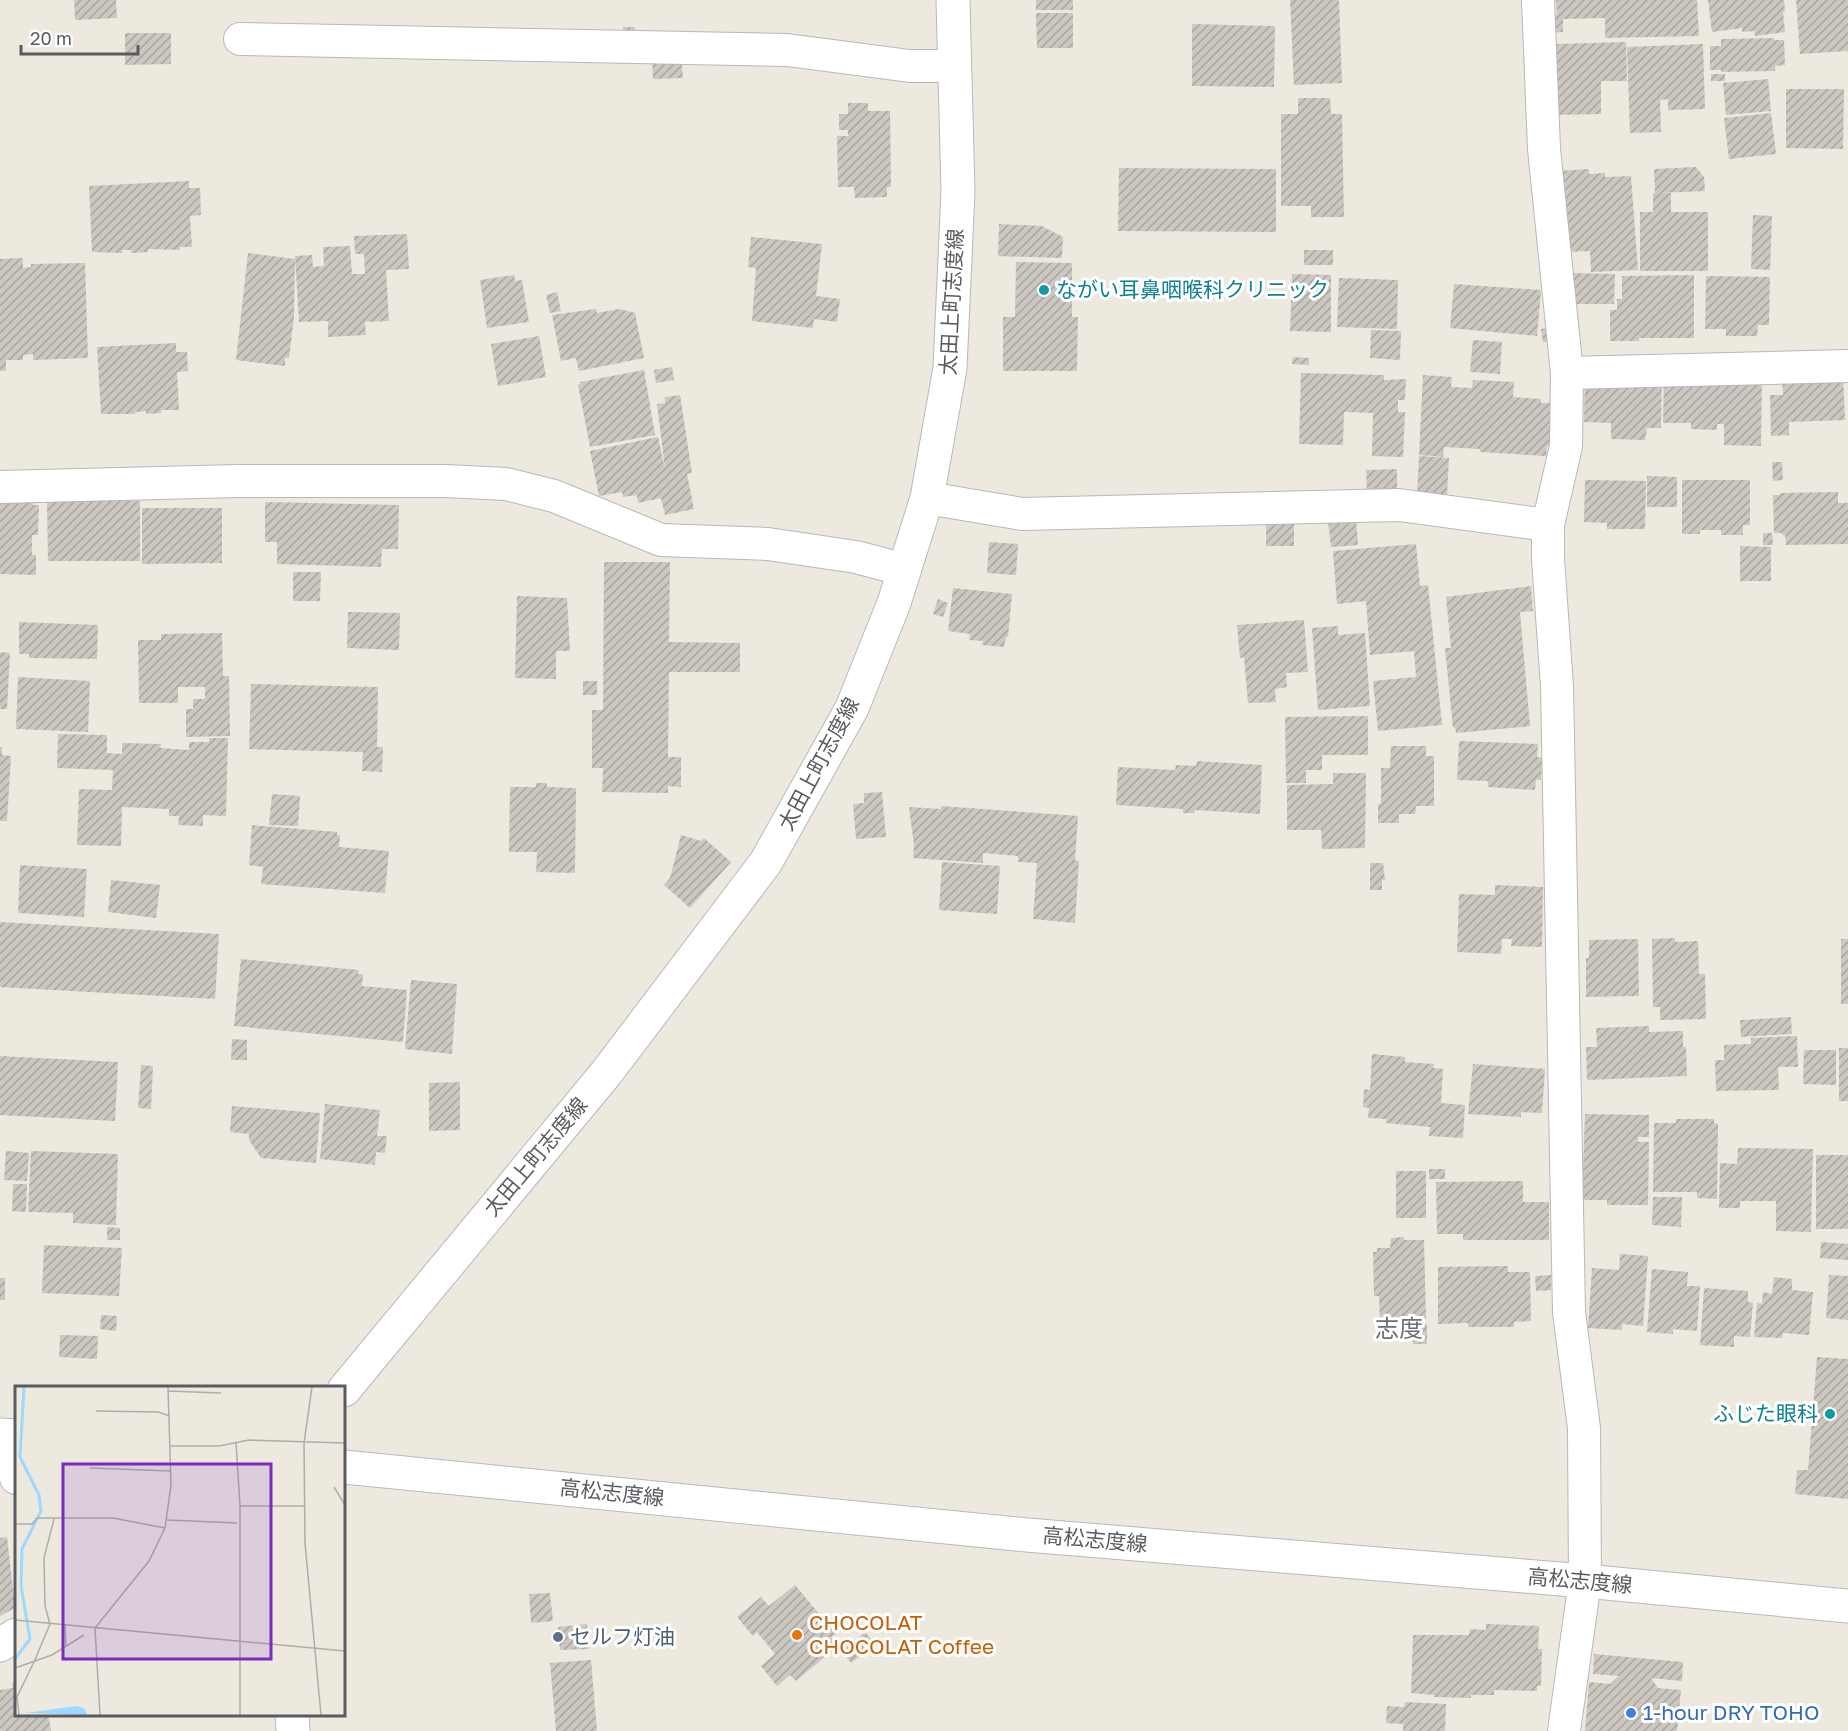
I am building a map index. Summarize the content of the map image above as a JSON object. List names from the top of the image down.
{
  "streets": {
    "main road": ["太田上町志度線", "高松志度線"]
  },
  "districts": ["志度"],
  "places": [
    "ながい耳鼻咽喉科クリニック",
    "ふじた眼科",
    "CHOCOLAT CHOCOLAT Coffee",
    "セルフ灯油",
    "1-hour DRY TOHO"
  ],
  "scale_bar": "20 m"
}
